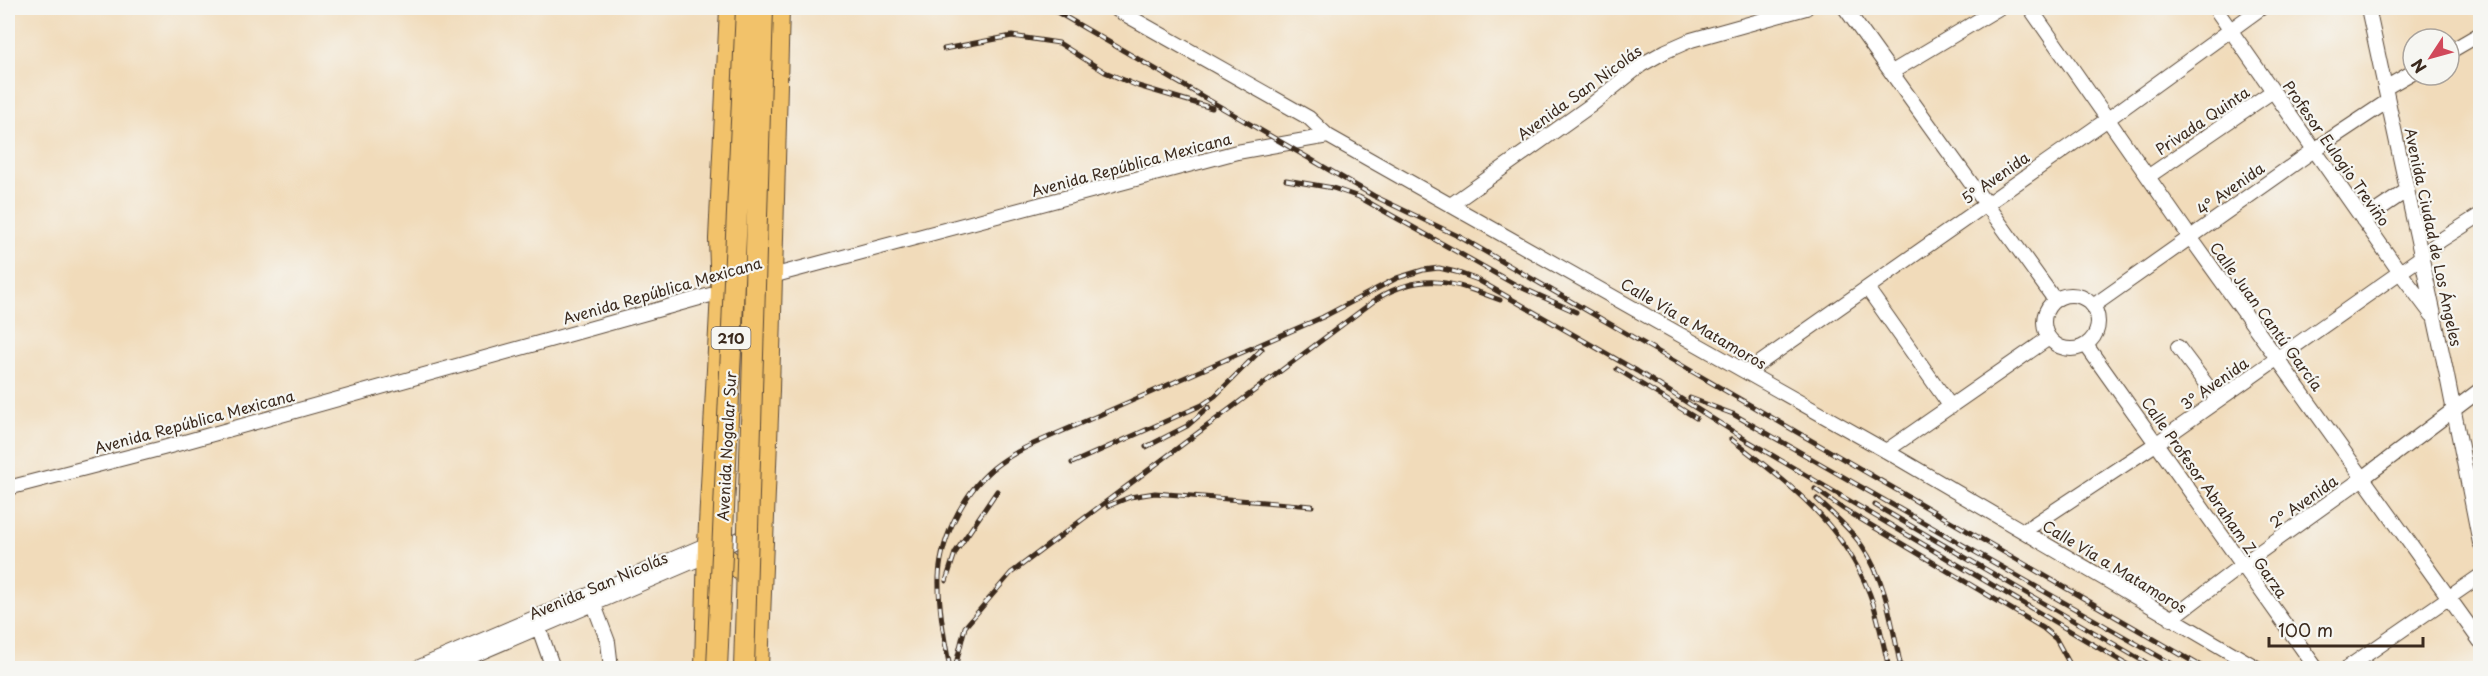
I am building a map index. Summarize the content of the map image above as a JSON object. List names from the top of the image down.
{
  "streets": {
    "highway": ["210", "Avenida Nogalar Sur"],
    "street": [
      "Avenida San Nicolás",
      "Privada Quinta",
      "Profesor Eulogio Treviño",
      "Avenida República Mexicana",
      "5° Avenida",
      "4° Avenida",
      "Avenida Ciudad de Los Ángeles",
      "Calle Juan Cantú García",
      "Calle Vía a Matamoros",
      "3° Avenida",
      "Calle Profesor Abraham Z. Garza",
      "2° Avenida"
    ]
  },
  "crossings": [
    ["Avenida San Nicolás", "Calle Vía a Matamoros"],
    ["Privada Quinta", "Profesor Eulogio Treviño"],
    ["Privada Quinta", "Calle Juan Cantú García"],
    ["Profesor Eulogio Treviño", "5° Avenida"],
    ["Profesor Eulogio Treviño", "4° Avenida"],
    ["Profesor Eulogio Treviño", "Avenida Ciudad de Los Ángeles"],
    ["Profesor Eulogio Treviño", "3° Avenida"],
    ["Avenida República Mexicana", "Calle Vía a Matamoros"],
    ["5° Avenida", "Calle Juan Cantú García"],
    ["5° Avenida", "Calle Vía a Matamoros"],
    ["4° Avenida", "Avenida Ciudad de Los Ángeles"],
    ["4° Avenida", "Calle Juan Cantú García"],
    ["4° Avenida", "Calle Profesor Abraham Z. Garza"],
    ["Avenida Ciudad de Los Ángeles", "3° Avenida"],
    ["Avenida Ciudad de Los Ángeles", "2° Avenida"],
    ["Calle Juan Cantú García", "3° Avenida"],
    ["Calle Juan Cantú García", "2° Avenida"],
    ["Calle Vía a Matamoros", "3° Avenida"],
    ["Calle Vía a Matamoros", "2° Avenida"],
    ["3° Avenida", "Calle Profesor Abraham Z. Garza"],
    ["Calle Profesor Abraham Z. Garza", "2° Avenida"]
  ],
  "scale_bar": "100 m",
  "north": "bottom left"
}
